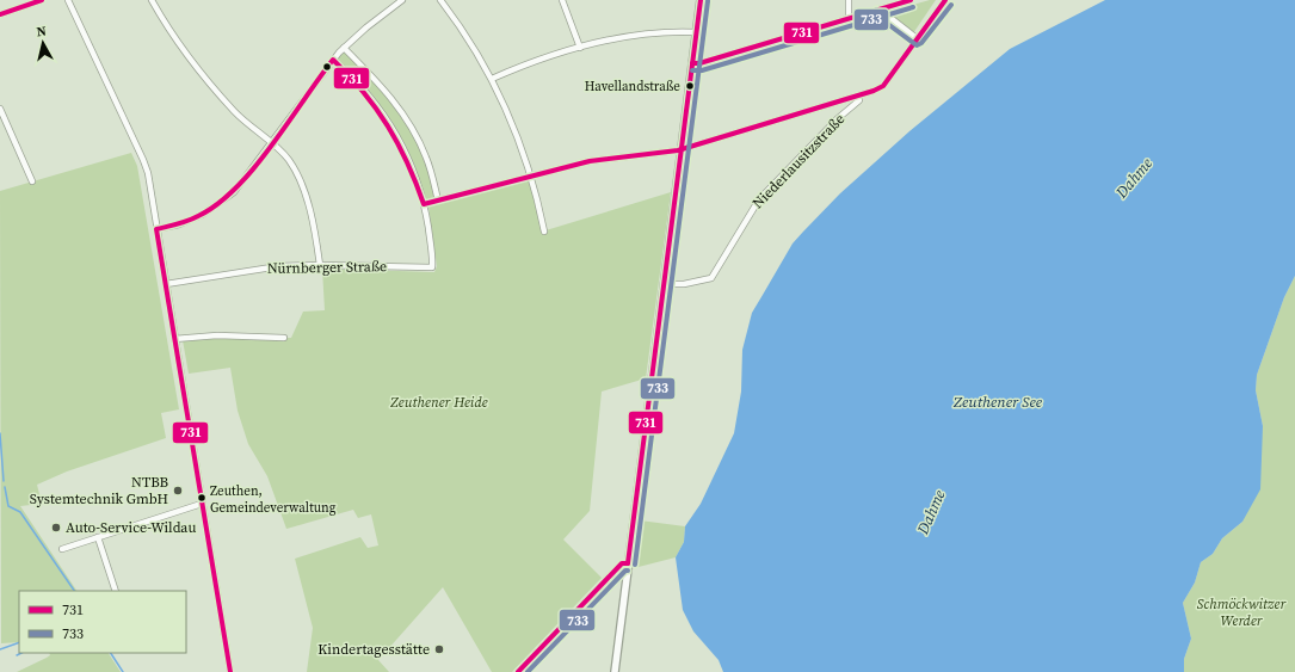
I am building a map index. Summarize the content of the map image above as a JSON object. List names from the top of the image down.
{
  "streets": {
    "street": ["Niederlausitzstraße", "Nürnberger Straße"]
  },
  "water": ["Dahme", "Zeuthener See"],
  "parks": ["Zeuthener Heide", "Schmöckwitzer Werder"],
  "places": [
    "Havellandstraße",
    "NTBB Systemtechnik GmbH",
    "Zeuthen, Gemeindeverwaltung",
    "Auto-Service-Wildau",
    "Kindertagesstätte"
  ],
  "lines": ["transit line 731", "transit line 733"],
  "legend": ["731", "733"],
  "north": "top"
}
